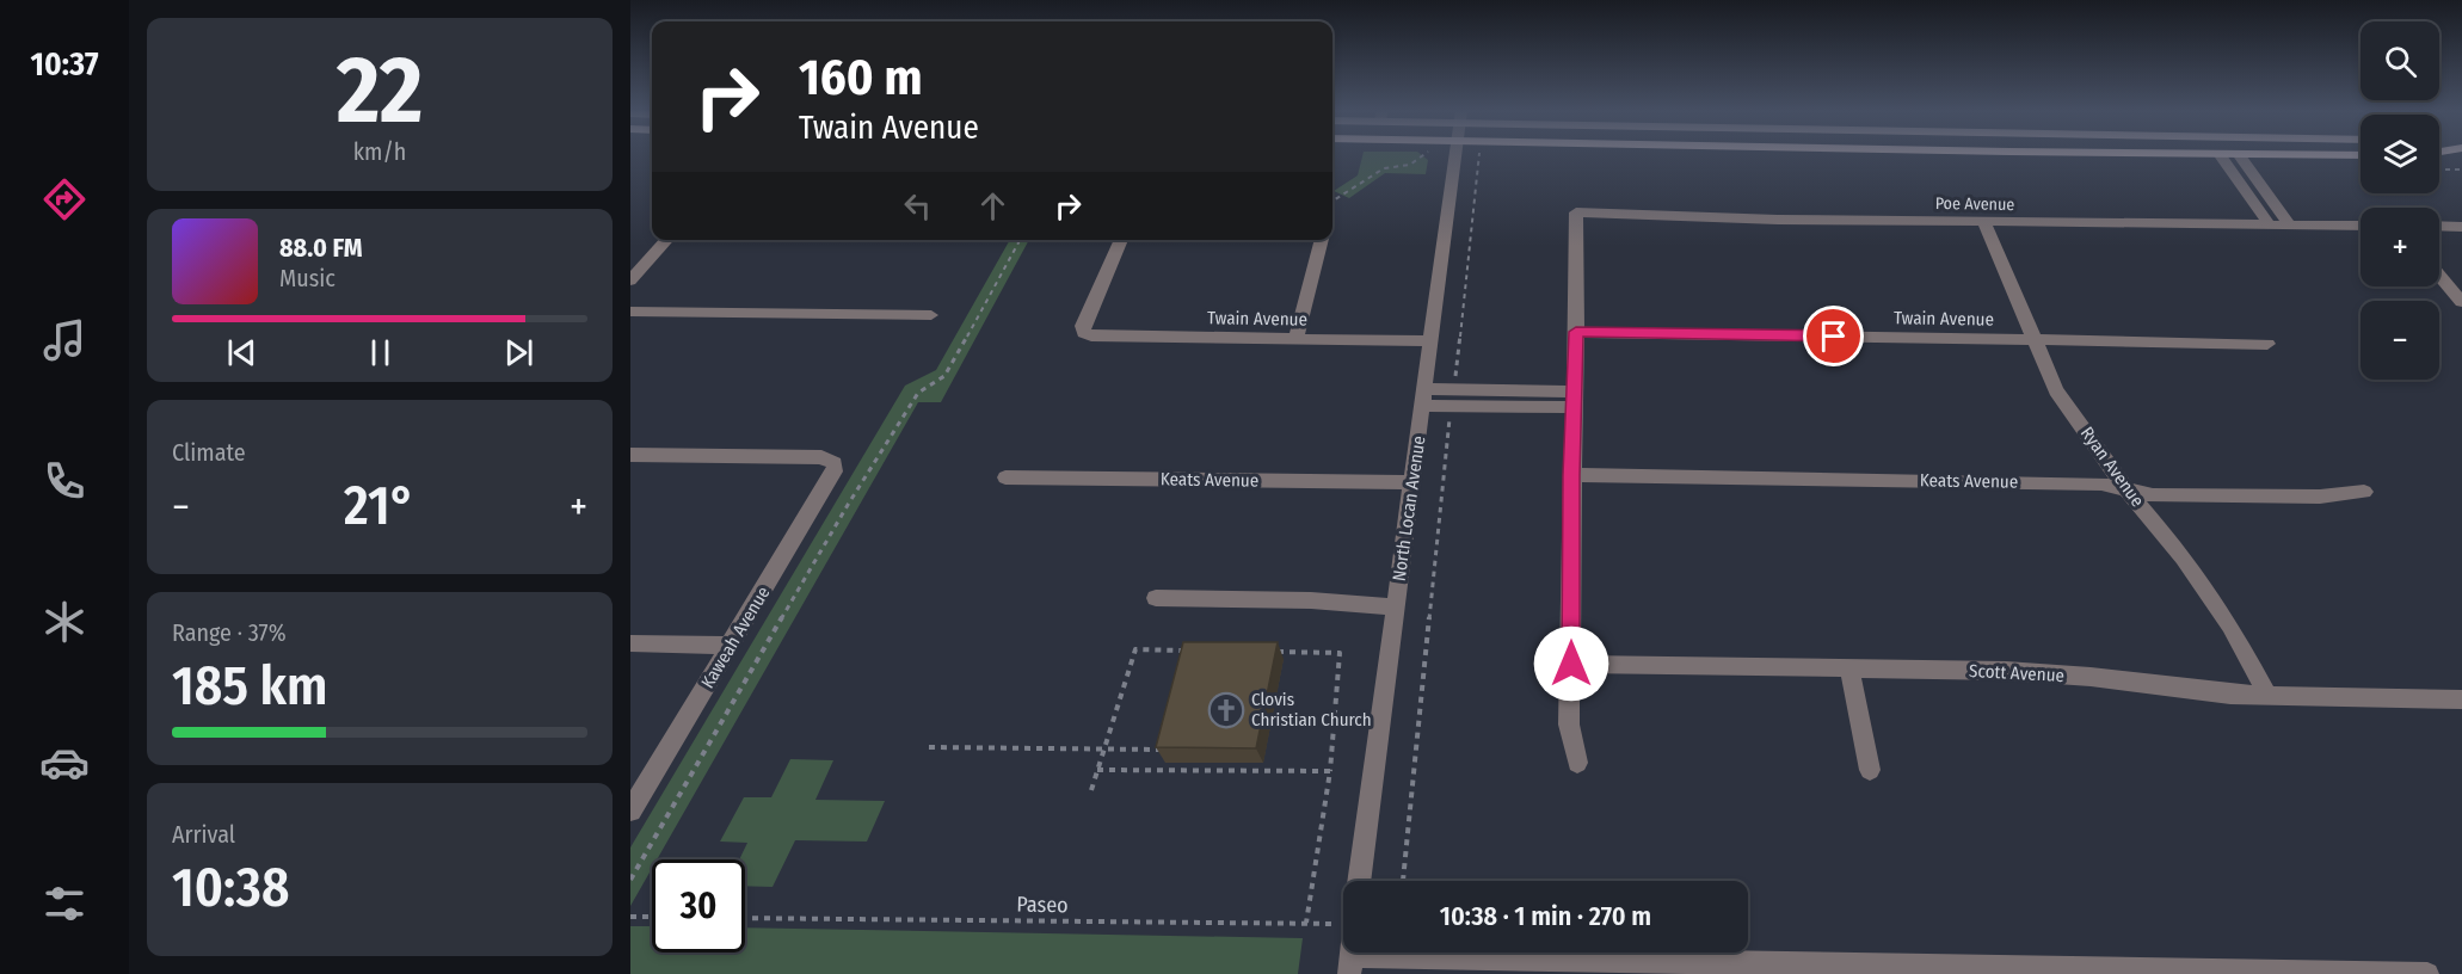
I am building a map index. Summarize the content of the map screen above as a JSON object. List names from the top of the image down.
{
  "streets": {
    "street": [
      "Poe Avenue",
      "Twain Avenue",
      "Ryan Avenue",
      "Keats Avenue",
      "North Locan Avenue",
      "Kaweah Avenue",
      "Scott Avenue"
    ],
    "path": ["Paseo"]
  },
  "crossings": [
    ["Poe Avenue", "Twain Avenue"],
    ["Poe Avenue", "Ryan Avenue"],
    ["Twain Avenue", "Ryan Avenue"],
    ["Twain Avenue", "North Locan Avenue"],
    ["Ryan Avenue", "Keats Avenue"],
    ["Ryan Avenue", "Scott Avenue"],
    ["Keats Avenue", "North Locan Avenue"]
  ],
  "places": {
    "church": ["Clovis Christian Church"]
  },
  "page": {
    "tabs": "10:37",
    "tile": [
      ["22", "km/h"],
      "Climate",
      ["Range · 37%", "185 km"],
      ["Arrival", "10:38"]
    ],
    "map_buttons": ["+", "−"],
    "turn": ["160 m", "Twain Avenue"],
    "song": ["88.0 FM", "Music"],
    "heat": ["−", "21°", "+"],
    "limit": "30",
    "trip": "10:38 · 1 min · 270 m"
  }
}
